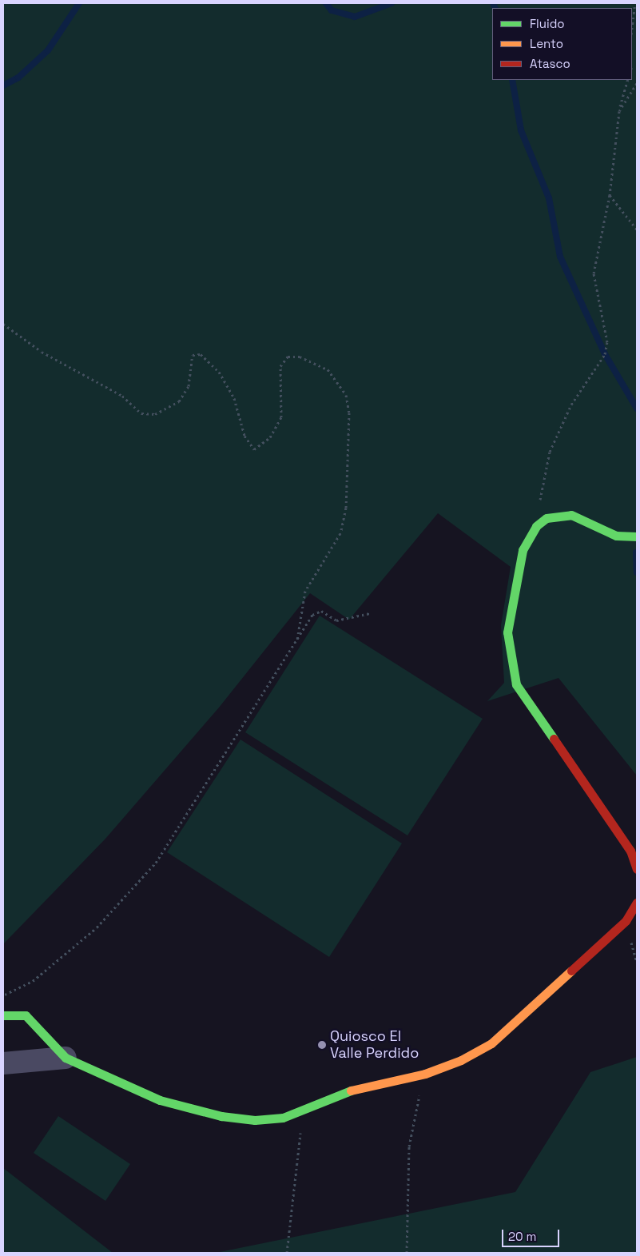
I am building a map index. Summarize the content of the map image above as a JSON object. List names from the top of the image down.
{
  "places": ["Quiosco El Valle Perdido"],
  "legend": ["Fluido", "Lento", "Atasco"],
  "scale_bar": "20 m"
}
